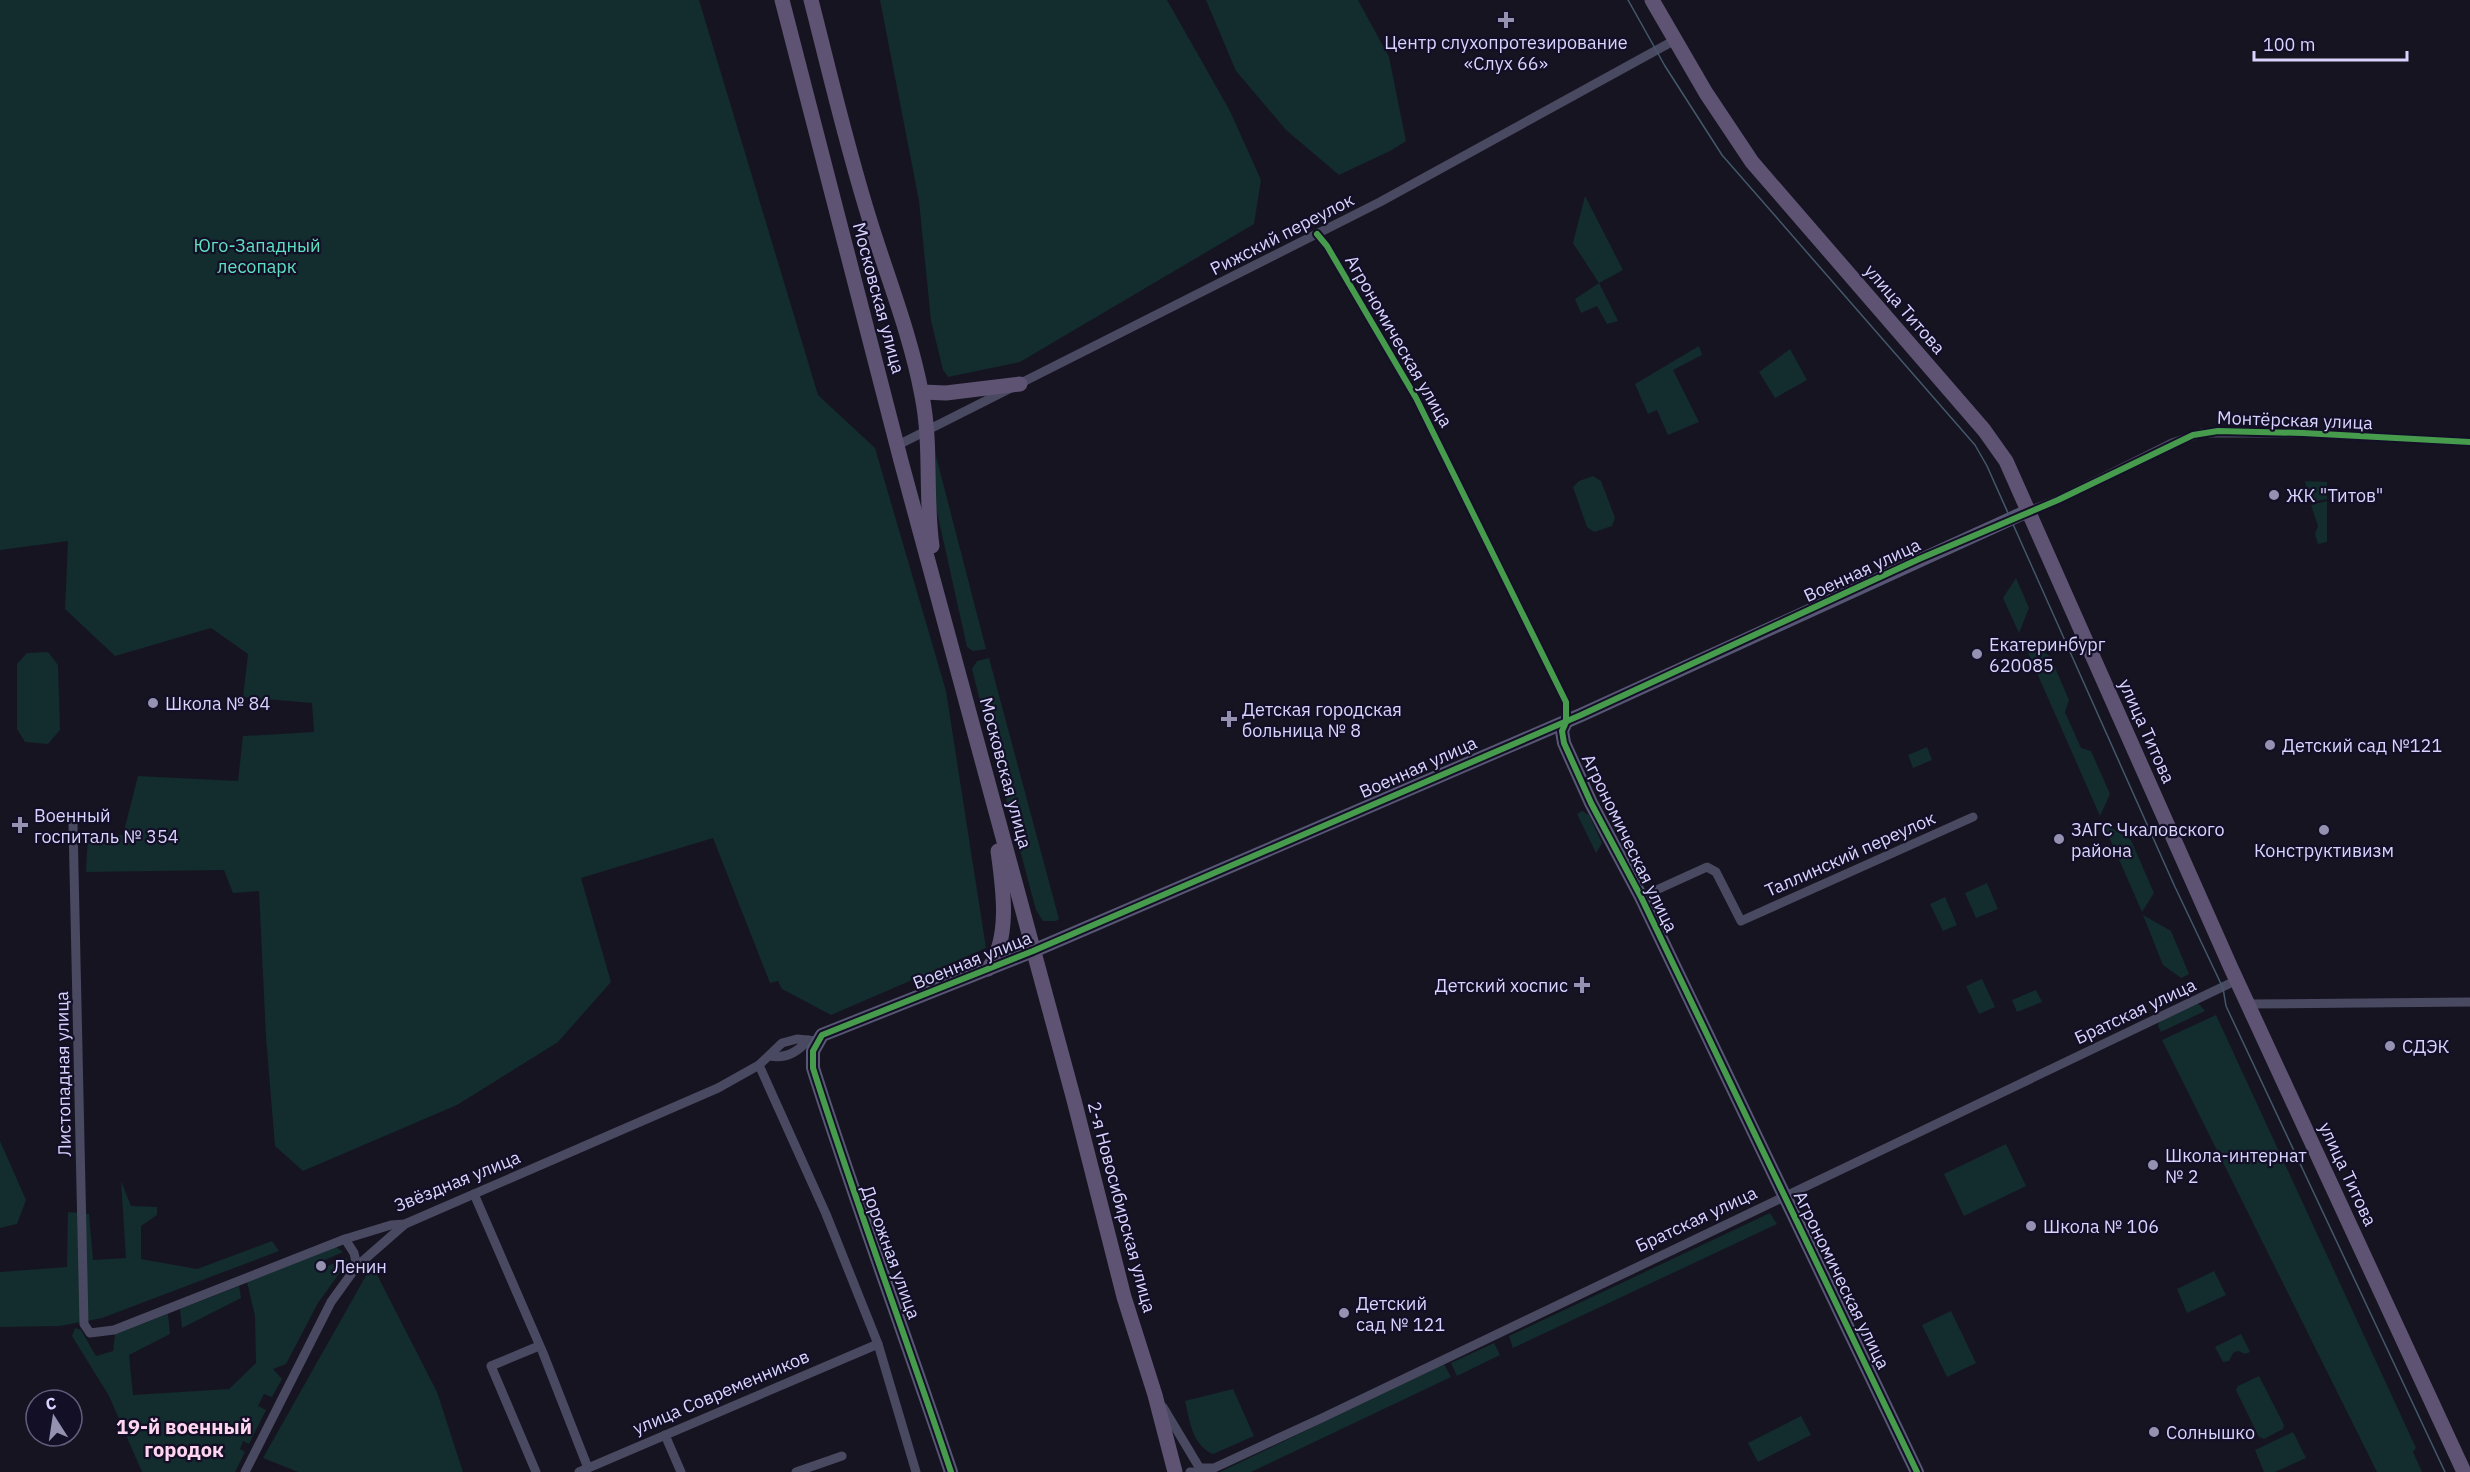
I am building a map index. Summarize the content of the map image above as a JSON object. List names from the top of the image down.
{
  "streets": {
    "main road": ["Московская улица", "улица Титова", "2-я Новосибирская улица"],
    "street": [
      "Рижский переулок",
      "Агрономическая улица",
      "Монтёрская улица",
      "Военная улица",
      "Таллинский переулок",
      "Братская улица",
      "Листопадная улица",
      "Звёздная улица",
      "Дорожная улица",
      "улица Современников"
    ]
  },
  "crossings": [
    ["Рижский переулок", "Московская улица"],
    ["Рижский переулок", "улица Титова"],
    ["Рижский переулок", "Агрономическая улица"],
    ["Московская улица", "Военная улица"],
    ["Московская улица", "2-я Новосибирская улица"],
    ["улица Титова", "Монтёрская улица"],
    ["улица Титова", "Военная улица"],
    ["улица Титова", "Братская улица"],
    ["Агрономическая улица", "Военная улица"],
    ["Агрономическая улица", "Таллинский переулок"],
    ["Агрономическая улица", "Братская улица"],
    ["Монтёрская улица", "Военная улица"],
    ["Военная улица", "Звёздная улица"],
    ["Военная улица", "2-я Новосибирская улица"],
    ["Военная улица", "Дорожная улица"],
    ["Листопадная улица", "Звёздная улица"]
  ],
  "districts": ["19-й военный городок"],
  "parks": ["Юго-Западный лесопарк"],
  "places": {
    "health": [
      "Центр слухопротезирование «Слух 66»",
      "Детская городская больница № 8",
      "Военный госпиталь № 354",
      "Детский хоспис"
    ],
    "other": [
      "ЖК \"Титов\"",
      "Екатеринбург 620085",
      "Школа № 84",
      "Детский сад №121",
      "Конструктивизм",
      "ЗАГС Чкаловского района",
      "СДЭК",
      "Школа-интернат № 2",
      "Школа № 106",
      "Ленин",
      "Детский сад № 121",
      "Солнышко"
    ]
  },
  "scale_bar": "100 m",
  "north": "top"
}
